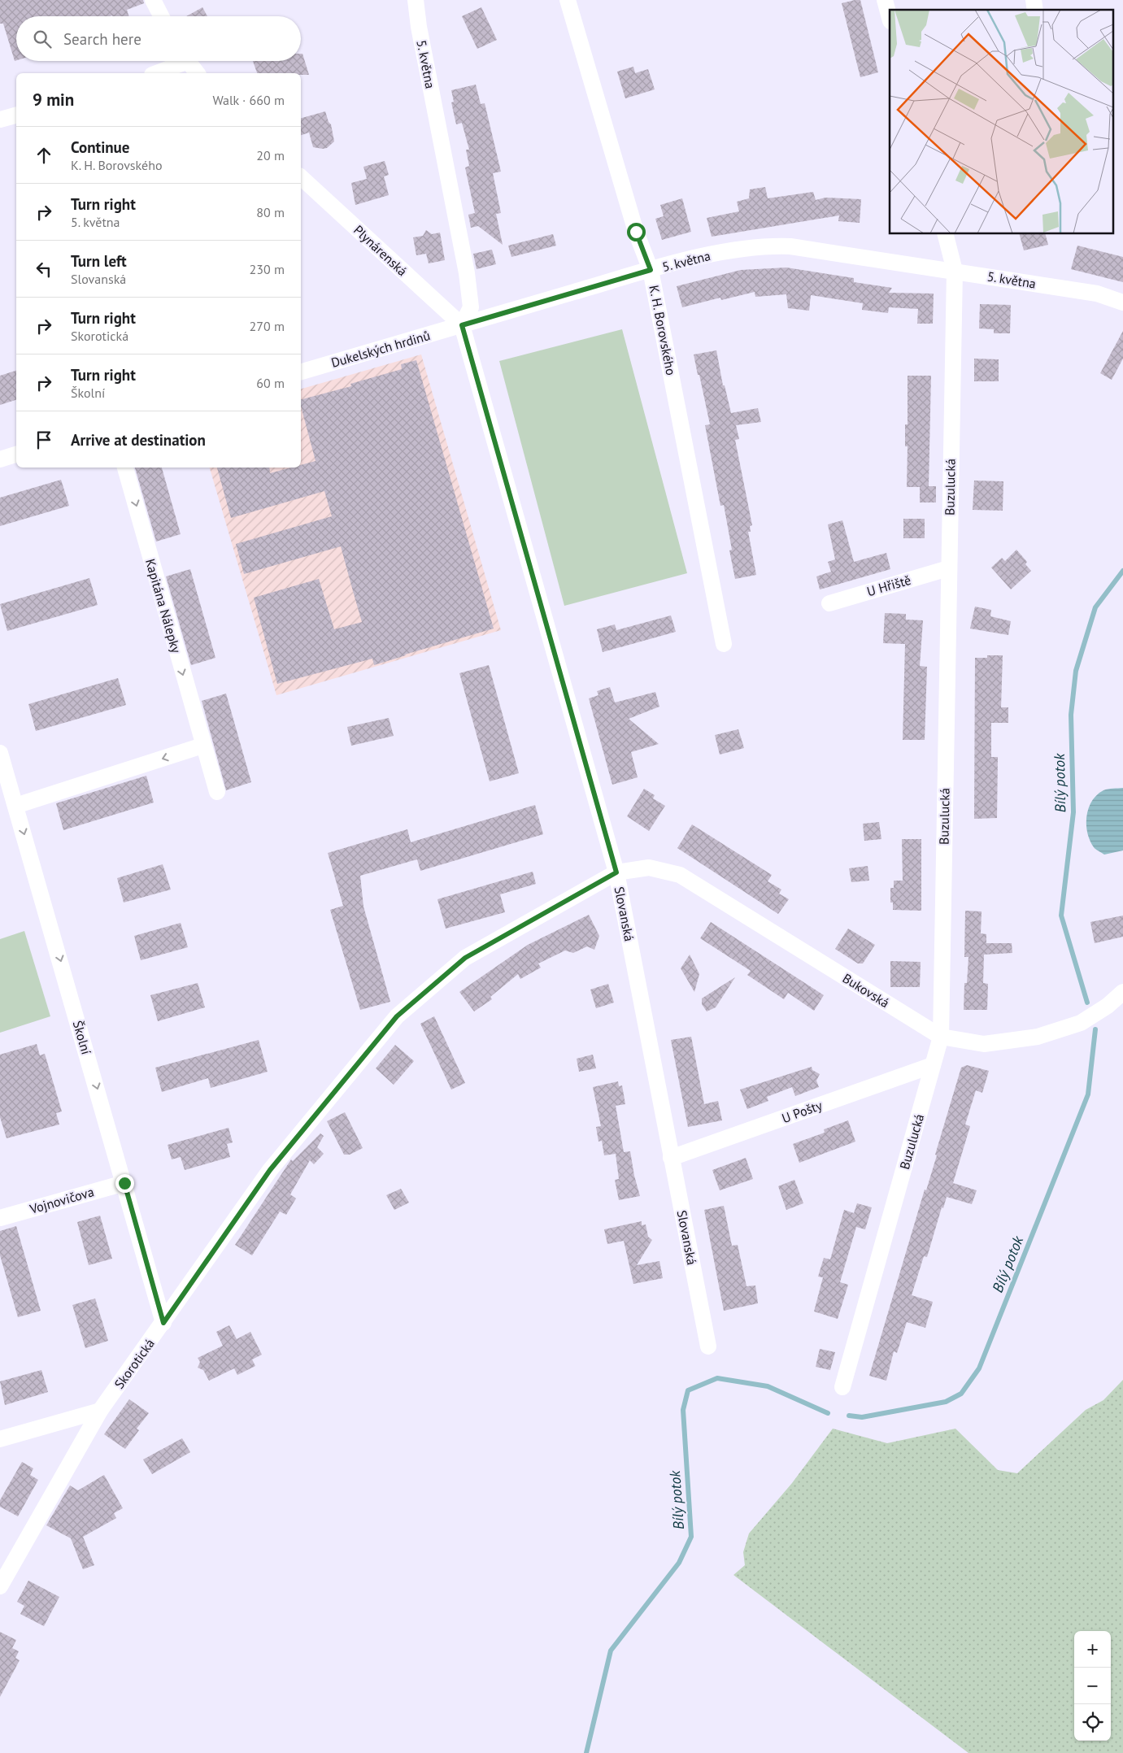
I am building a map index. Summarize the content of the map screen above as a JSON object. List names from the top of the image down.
{
  "streets": {
    "street": [
      "5. května",
      "Plynárenská",
      "K. H. Borovského",
      "Dukelských hrdinů",
      "Buzulucká",
      "U Hřiště",
      "Kapitána Nálepky",
      "Slovanská",
      "Bukovská",
      "Školní",
      "U Pošty",
      "Vojnovičova",
      "Skorotická"
    ]
  },
  "crossings": [
    ["5. května", "Plynárenská"],
    ["5. května", "K. H. Borovského"],
    ["5. května", "Dukelských hrdinů"],
    ["5. května", "Buzulucká"],
    ["5. května", "Slovanská"],
    ["Plynárenská", "Dukelských hrdinů"],
    ["Plynárenská", "Slovanská"],
    ["Dukelských hrdinů", "Slovanská"],
    ["Buzulucká", "U Hřiště"],
    ["Buzulucká", "Bukovská"],
    ["Buzulucká", "U Pošty"],
    ["Slovanská", "Bukovská"],
    ["Slovanská", "U Pošty"],
    ["Slovanská", "Skorotická"],
    ["Bukovská", "Skorotická"],
    ["Školní", "Vojnovičova"],
    ["Školní", "Skorotická"]
  ],
  "one_way": ["Kapitána Nálepky", "Školní"],
  "water": ["Bílý potok"],
  "page": {
    "search": "Search here",
    "heading": ["9 min", "Walk · 660 m"],
    "list": [
      ["Continue", "K. H. Borovského", "20 m"],
      ["Turn right", "5. května", "80 m"],
      ["Turn left", "Slovanská", "230 m"],
      ["Turn right", "Skorotická", "270 m"],
      ["Turn right", "Školní", "60 m"],
      "Arrive at destination"
    ],
    "map_buttons": ["+", "−"]
  }
}
